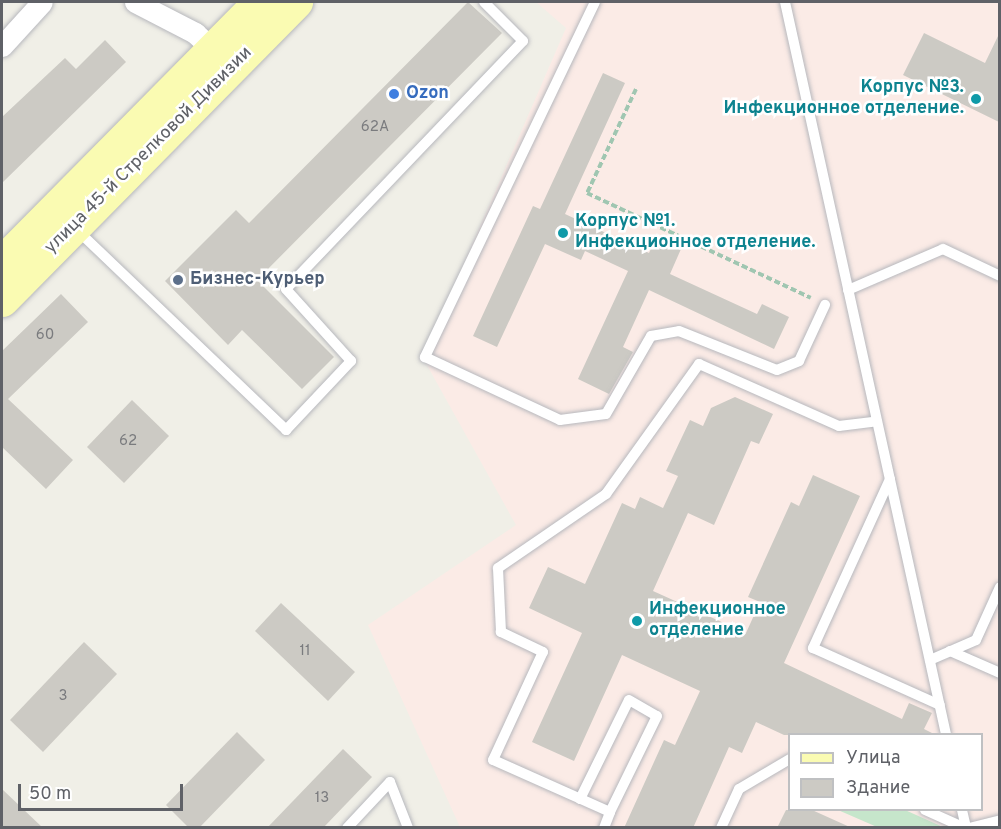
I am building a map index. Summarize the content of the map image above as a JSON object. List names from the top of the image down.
{
  "streets": {
    "main road": ["улица 45-й Стрелковой Дивизии"]
  },
  "places": [
    "Ozon",
    "Корпус №3. Инфекционное отделение.",
    "Корпус №1. Инфекционное отделение.",
    "Бизнес-Курьер",
    "Инфекционное отделение"
  ],
  "house_numbers": [
    "62А",
    "60",
    "62",
    "11",
    "3",
    "13"
  ],
  "legend": ["Улица", "Здание"],
  "scale_bar": "50 m"
}
